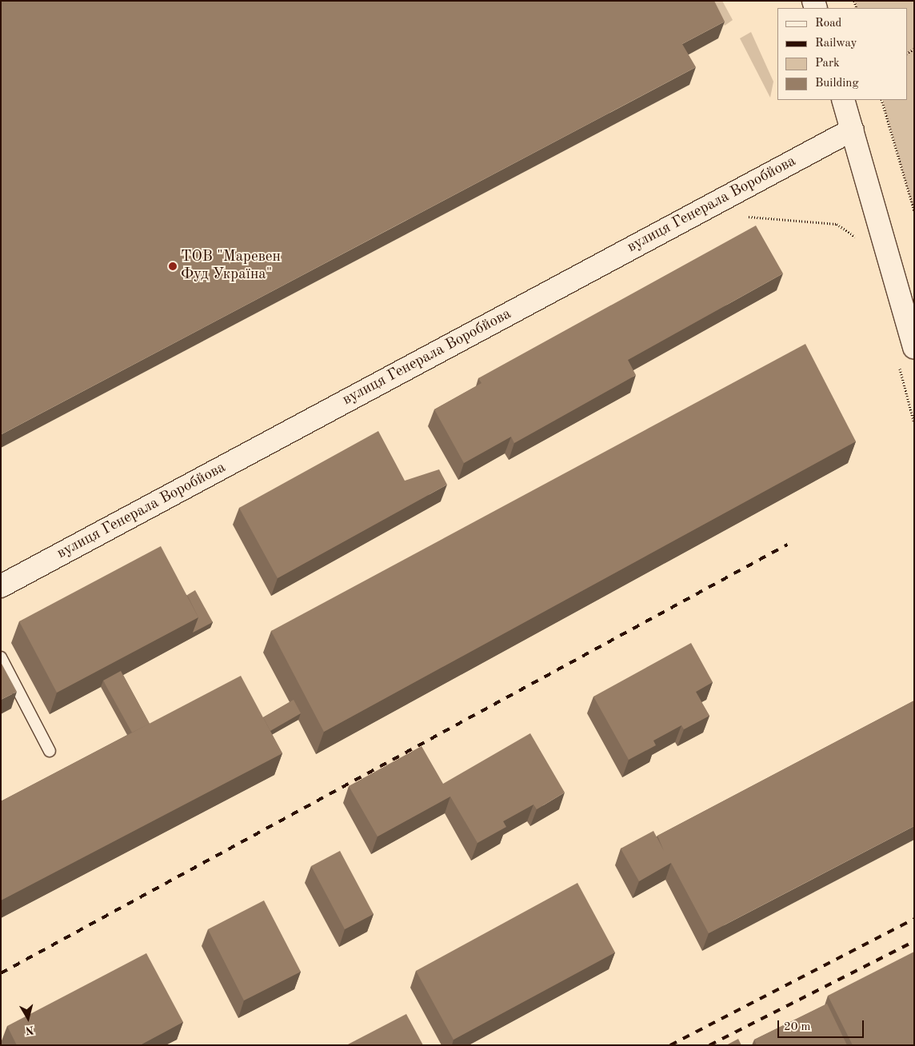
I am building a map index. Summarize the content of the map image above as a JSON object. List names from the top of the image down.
{
  "streets": {
    "street": ["вулиця Генерала Воробйова"]
  },
  "places": ["ТОВ \"Маревен Фуд Україна\""],
  "legend": [
    "Road",
    "Railway",
    "Park",
    "Building"
  ],
  "scale_bar": "20 m",
  "north": "bottom"
}
